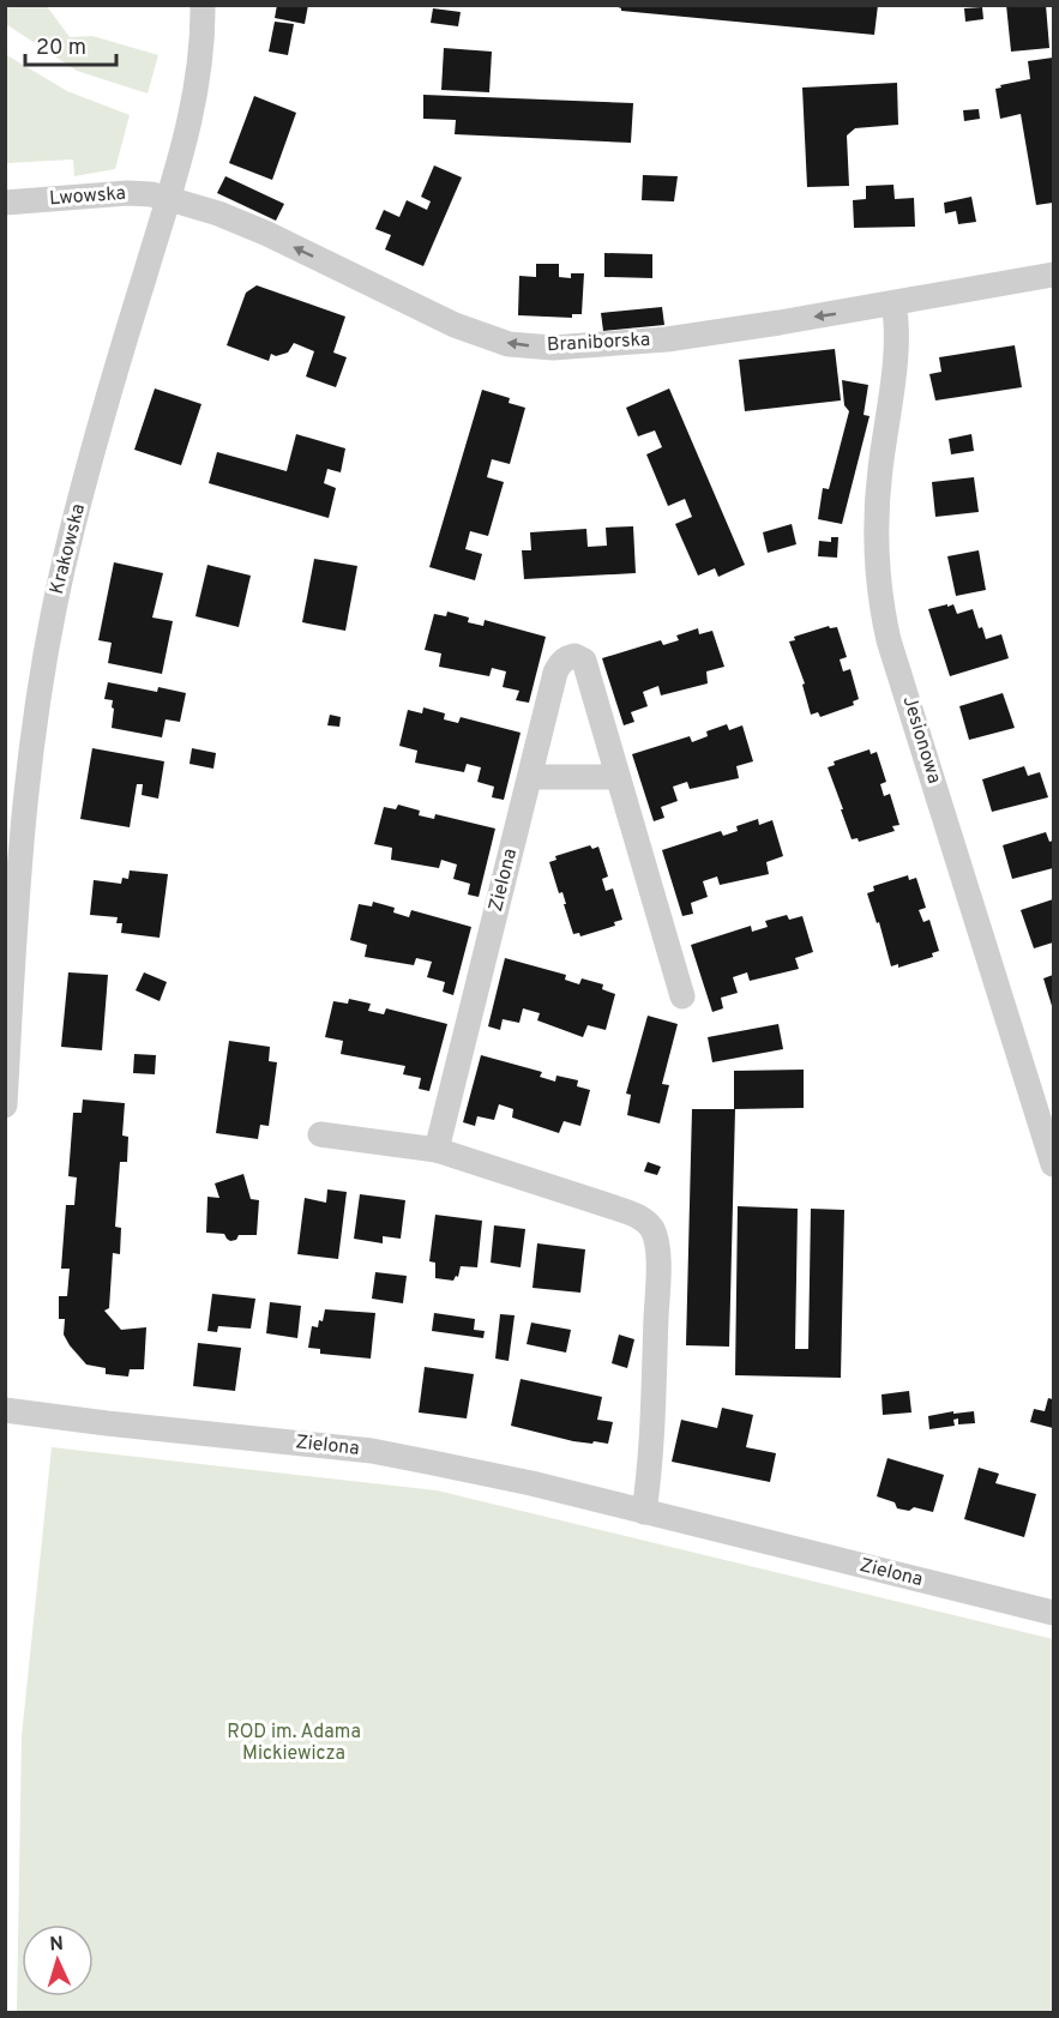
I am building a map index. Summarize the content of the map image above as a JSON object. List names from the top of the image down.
{
  "streets": {
    "street": [
      "Lwowska",
      "Braniborska",
      "Krakowska",
      "Jesionowa",
      "Zielona"
    ]
  },
  "crossings": [
    ["Lwowska", "Braniborska"],
    ["Lwowska", "Krakowska"],
    ["Braniborska", "Krakowska"],
    ["Braniborska", "Jesionowa"]
  ],
  "one_way": ["Braniborska"],
  "parks": ["ROD im. Adama Mickiewicza"],
  "scale_bar": "20 m",
  "north": "top"
}
